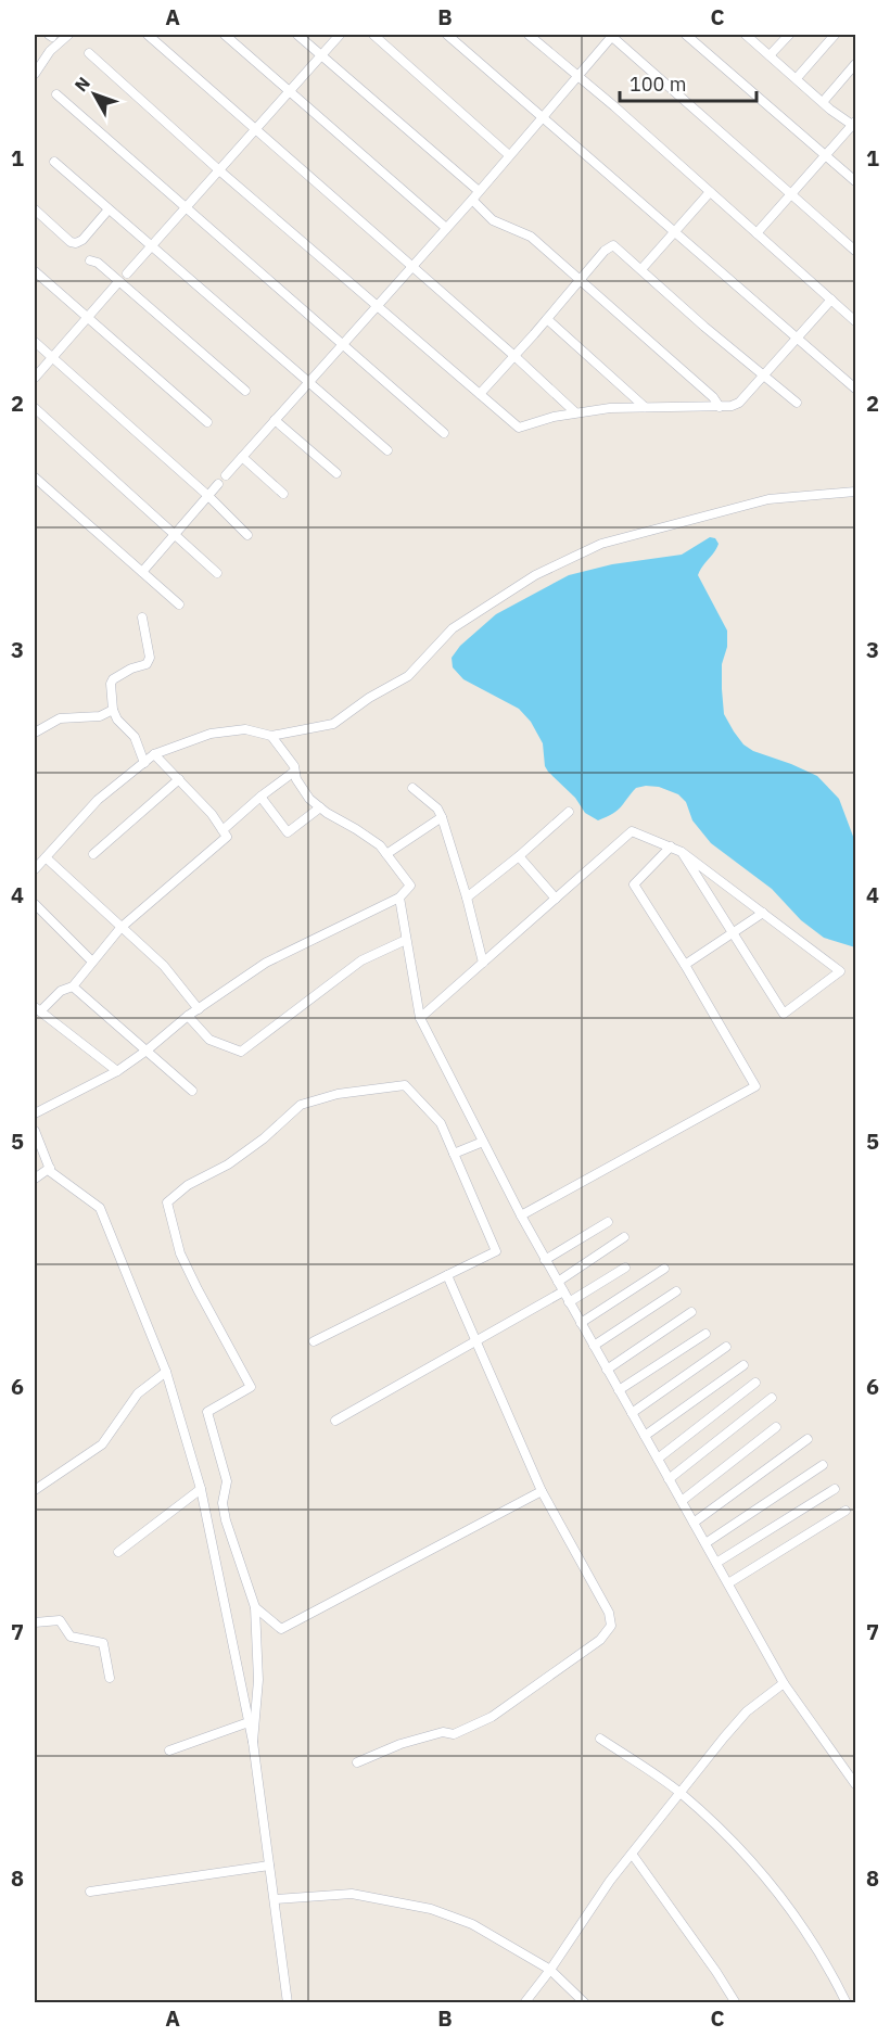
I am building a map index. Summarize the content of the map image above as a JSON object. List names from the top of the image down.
{
  "scale_bar": "100 m",
  "north": "top left",
  "grid": {
    "columns": ["A", "B", "C"],
    "rows": [
      "1",
      "2",
      "3",
      "4",
      "5",
      "6",
      "7",
      "8"
    ]
  }
}
